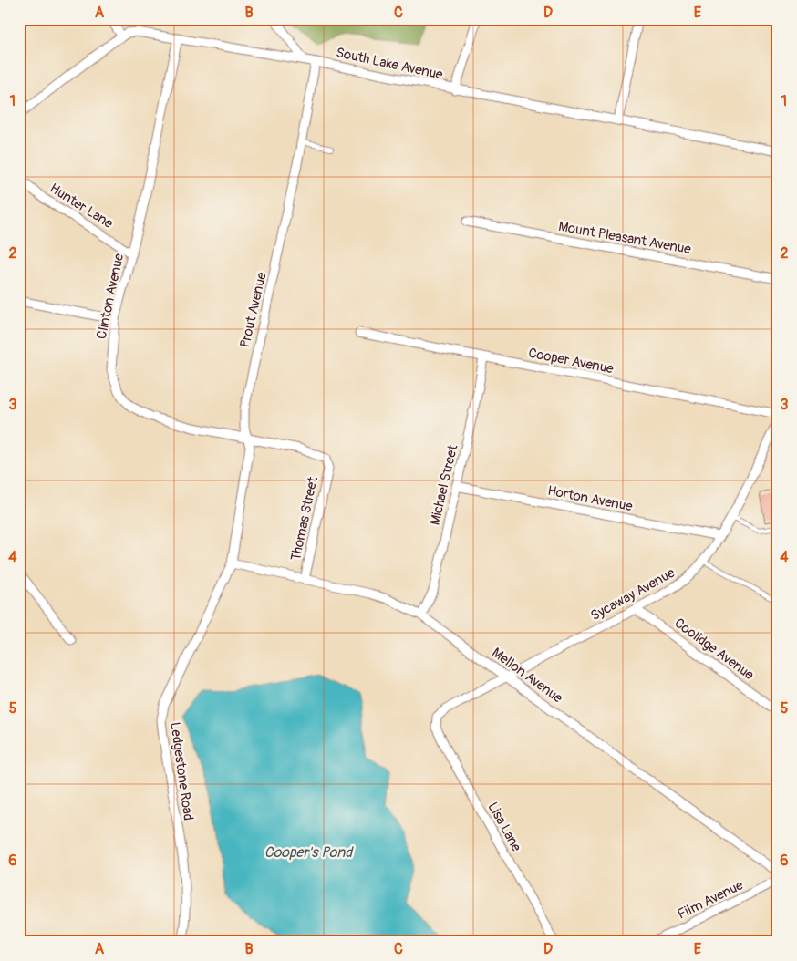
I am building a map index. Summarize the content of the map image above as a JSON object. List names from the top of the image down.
{
  "streets": {
    "street": [
      "South Lake Avenue",
      "Hunter Lane",
      "Mount Pleasant Avenue",
      "Clinton Avenue",
      "Prout Avenue",
      "Cooper Avenue",
      "Michael Street",
      "Horton Avenue",
      "Thomas Street",
      "Sycaway Avenue",
      "Coolidge Avenue",
      "Mellon Avenue",
      "Ledgestone Road",
      "Lisa Lane",
      "Film Avenue"
    ]
  },
  "crossings": [
    ["South Lake Avenue", "Clinton Avenue"],
    ["South Lake Avenue", "Prout Avenue"],
    ["Hunter Lane", "Clinton Avenue"],
    ["Clinton Avenue", "Prout Avenue"],
    ["Clinton Avenue", "Thomas Street"],
    ["Prout Avenue", "Mellon Avenue"],
    ["Prout Avenue", "Ledgestone Road"],
    ["Cooper Avenue", "Michael Street"],
    ["Michael Street", "Horton Avenue"],
    ["Michael Street", "Mellon Avenue"],
    ["Horton Avenue", "Sycaway Avenue"],
    ["Thomas Street", "Mellon Avenue"],
    ["Sycaway Avenue", "Coolidge Avenue"],
    ["Sycaway Avenue", "Mellon Avenue"],
    ["Sycaway Avenue", "Lisa Lane"],
    ["Mellon Avenue", "Ledgestone Road"]
  ],
  "water": ["Cooper's Pond"],
  "grid": {
    "columns": [
      "A",
      "B",
      "C",
      "D",
      "E"
    ],
    "rows": [
      "1",
      "2",
      "3",
      "4",
      "5",
      "6"
    ]
  }
}
